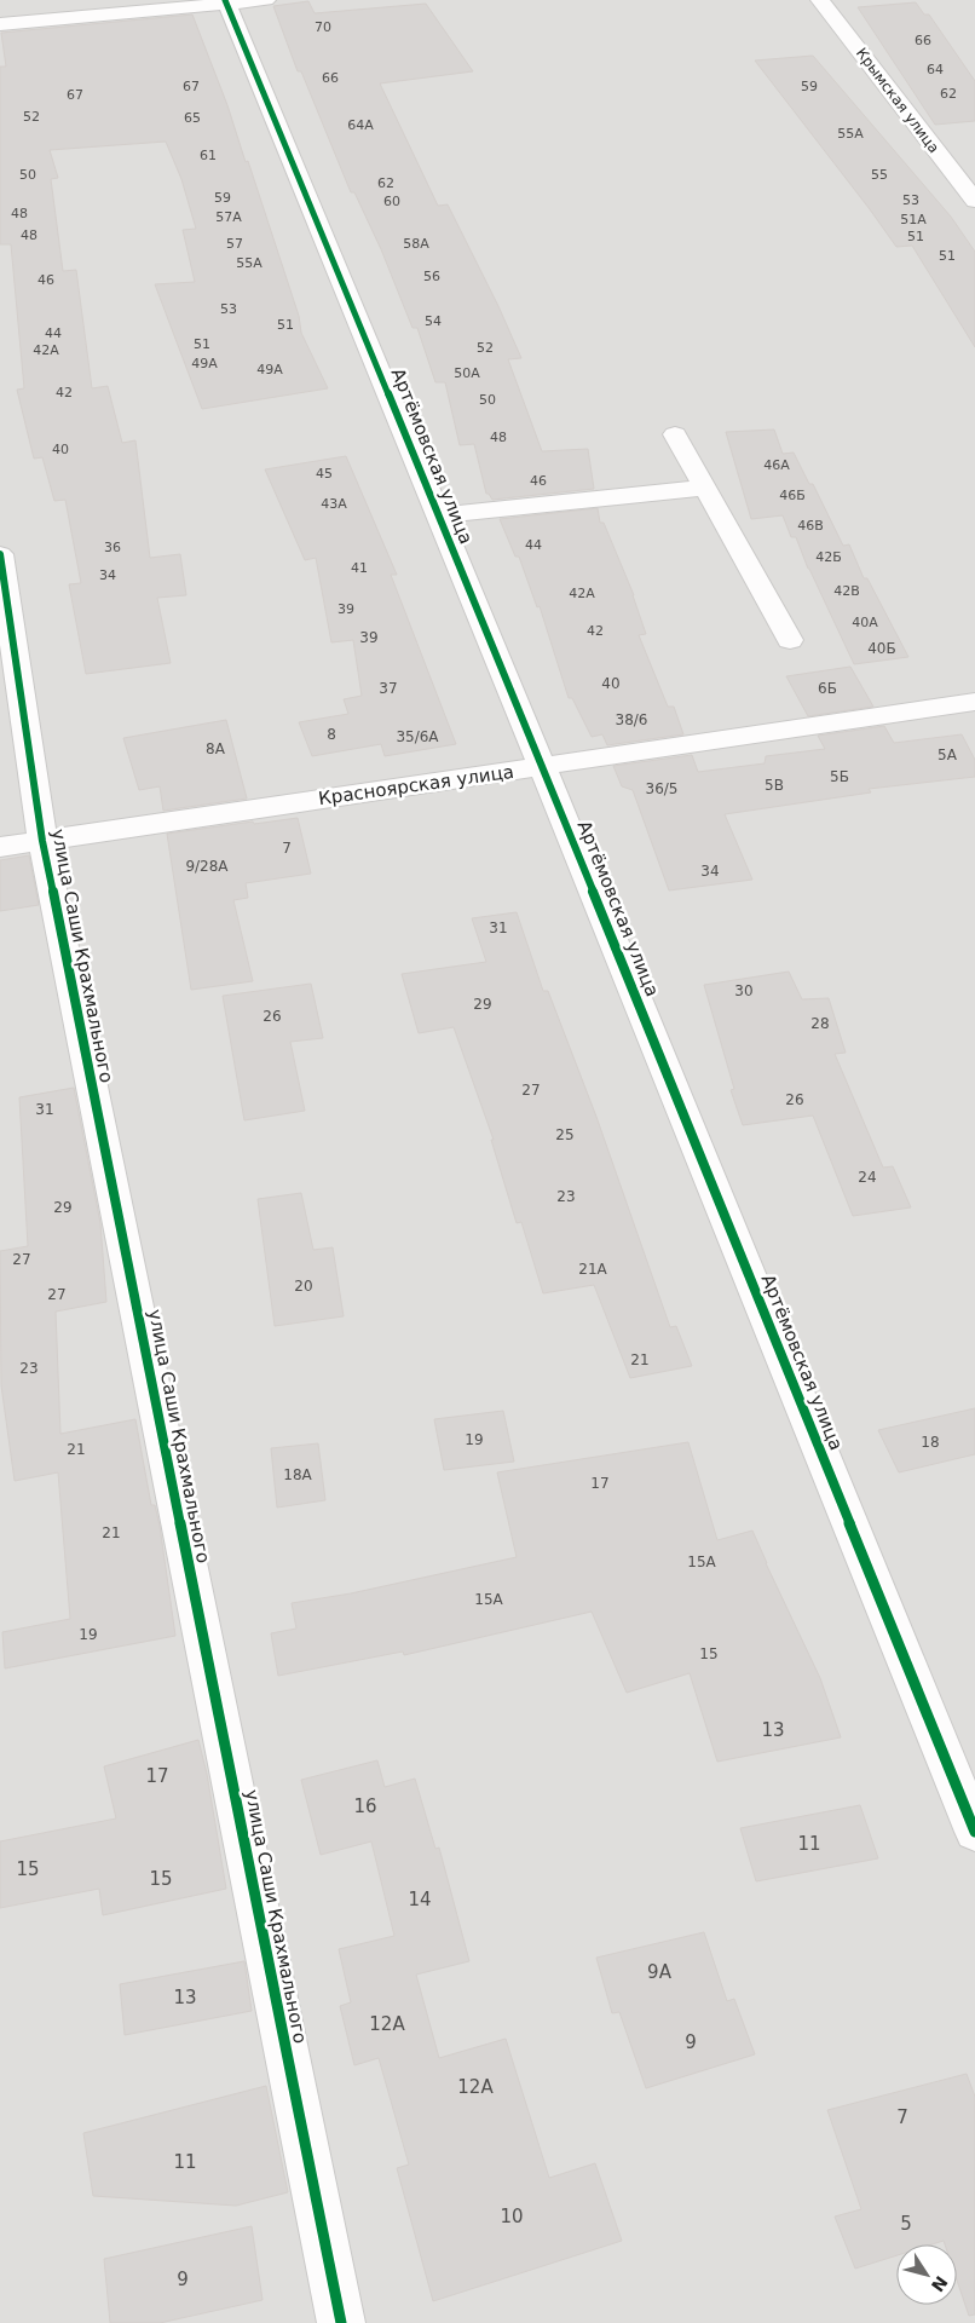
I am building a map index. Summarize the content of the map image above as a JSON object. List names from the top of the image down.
{
  "streets": {
    "street": [
      "Крымская улица",
      "Артёмовская улица",
      "Красноярская улица",
      "улица Саши Крахмального"
    ]
  },
  "crossings": [
    ["Артёмовская улица", "Красноярская улица"],
    ["Красноярская улица", "улица Саши Крахмального"]
  ],
  "house_numbers": [
    "70",
    "66",
    "64",
    "66",
    "67",
    "59",
    "62",
    "67",
    "52",
    "65",
    "64А",
    "55А",
    "61",
    "50",
    "55",
    "62",
    "59",
    "53",
    "60",
    "48",
    "57А",
    "51А",
    "48",
    "51",
    "57",
    "58А",
    "51",
    "55А",
    "56",
    "46",
    "53",
    "54",
    "51",
    "44",
    "51",
    "52",
    "42А",
    "49А",
    "49А",
    "50А",
    "42",
    "50",
    "48",
    "40",
    "46А",
    "45",
    "46",
    "46Б",
    "43А",
    "46В",
    "44",
    "36",
    "42Б",
    "41",
    "34",
    "42В",
    "42А",
    "39",
    "40А",
    "42",
    "39",
    "40Б",
    "40",
    "37",
    "6Б",
    "38/6",
    "8",
    "35/6А",
    "8А",
    "5А",
    "5Б",
    "5В",
    "36/5",
    "7",
    "9/28А",
    "34",
    "31",
    "30",
    "29",
    "26",
    "28",
    "27",
    "26",
    "31",
    "25",
    "24",
    "23",
    "29",
    "27",
    "21А",
    "20",
    "27",
    "21",
    "23",
    "19",
    "18",
    "21",
    "18А",
    "17",
    "21",
    "15А",
    "15А",
    "19",
    "15",
    "13",
    "17",
    "16",
    "11",
    "15",
    "15",
    "14",
    "9А",
    "13",
    "12А",
    "9",
    "12А",
    "7",
    "11",
    "10",
    "5",
    "9"
  ],
  "north": "bottom right"
}
